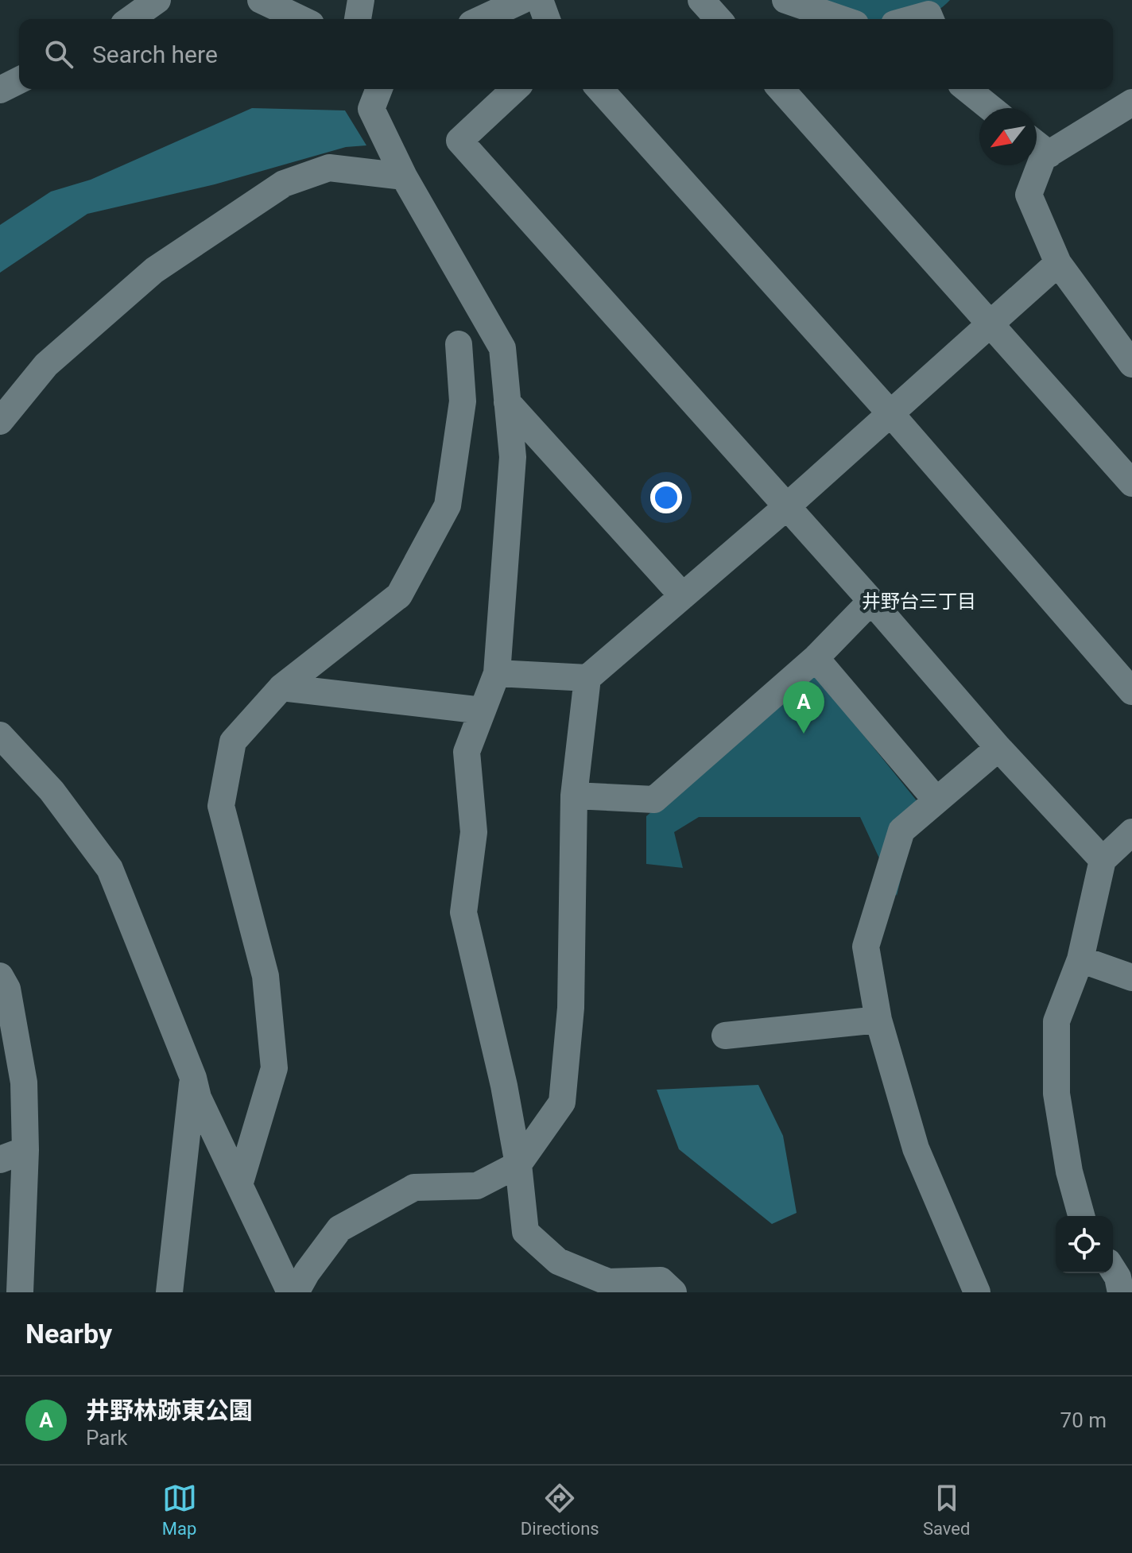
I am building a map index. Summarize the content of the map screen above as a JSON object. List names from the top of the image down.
{
  "districts": ["井野台三丁目"],
  "north": "bottom left",
  "page": {
    "search": "Search here",
    "pins": "A",
    "heading": "Nearby",
    "list": [
      {
        "mark": "A",
        "name": "井野林跡東公園",
        "note": "Park",
        "value": "70 m"
      }
    ],
    "nav": ["Map", "Directions", "Saved"]
  }
}
